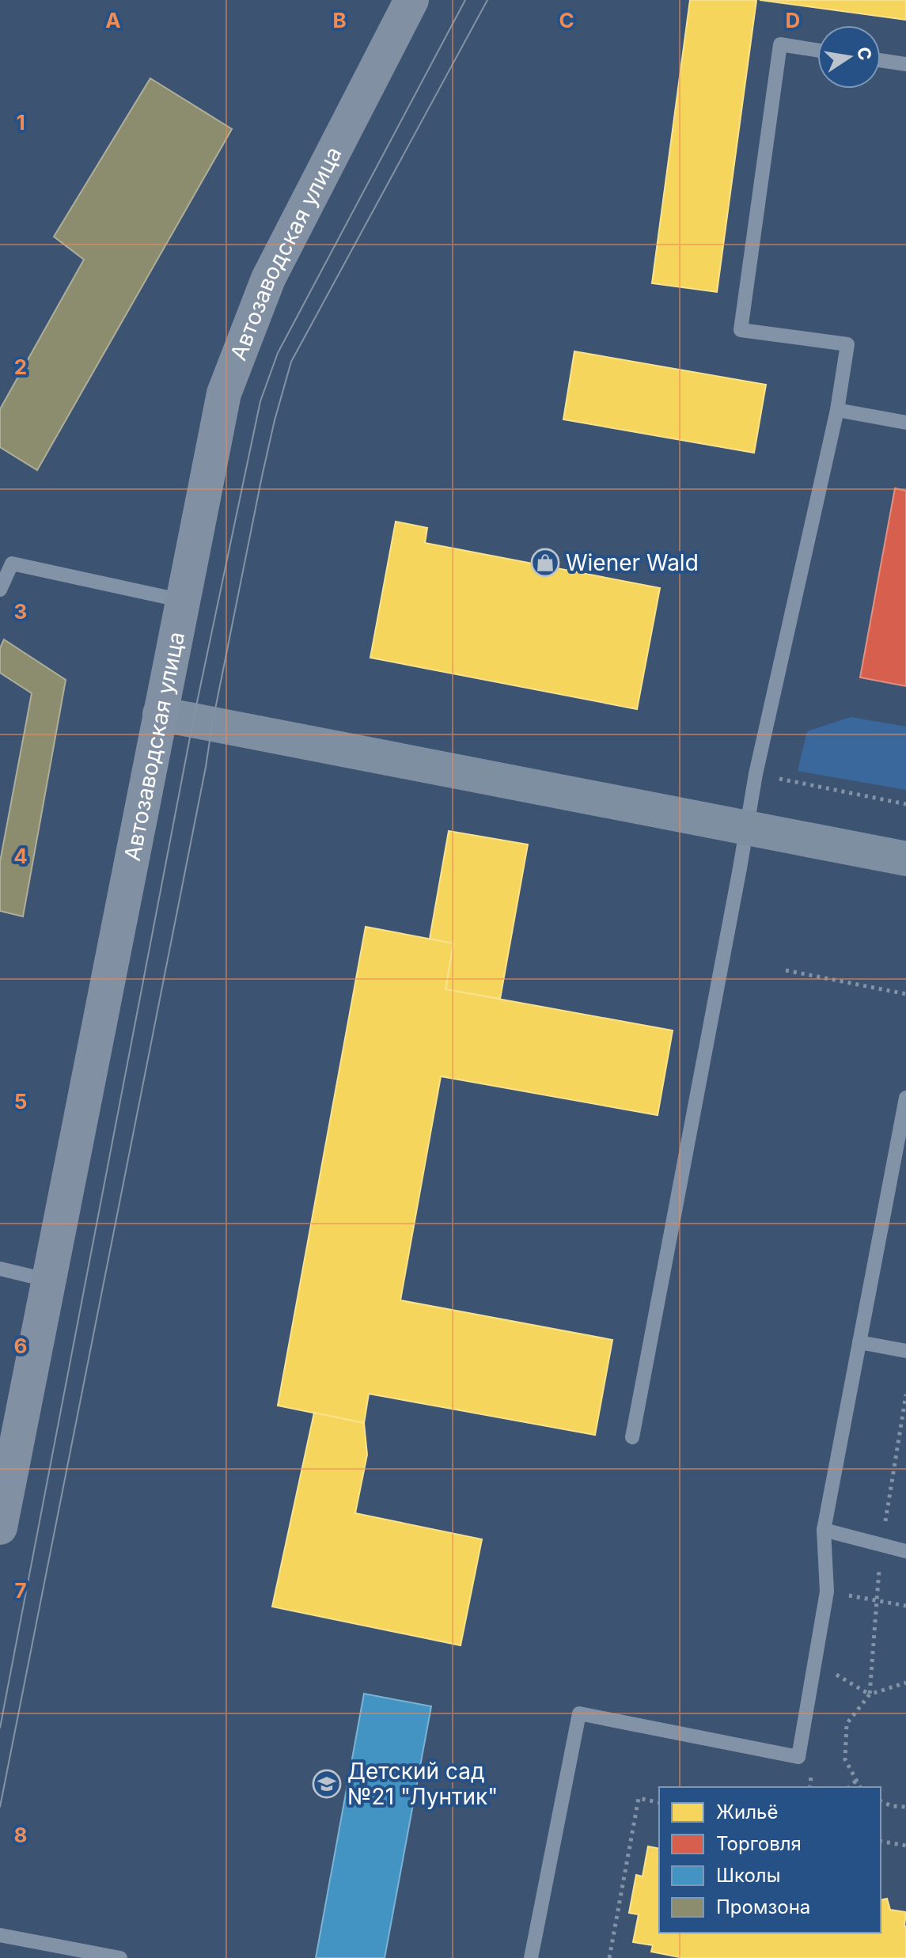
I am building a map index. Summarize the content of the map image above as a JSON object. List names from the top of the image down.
{
  "streets": {
    "main road": ["Автозаводская улица"]
  },
  "places": {
    "shop": ["Wiener Wald"],
    "school or university": ["Детский сад №21 \"Лунтик\""]
  },
  "legend": [
    "Жильё",
    "Торговля",
    "Школы",
    "Промзона"
  ],
  "north": "right",
  "grid": {
    "columns": [
      "A",
      "B",
      "C",
      "D"
    ],
    "rows": [
      "1",
      "2",
      "3",
      "4",
      "5",
      "6",
      "7",
      "8"
    ]
  }
}
